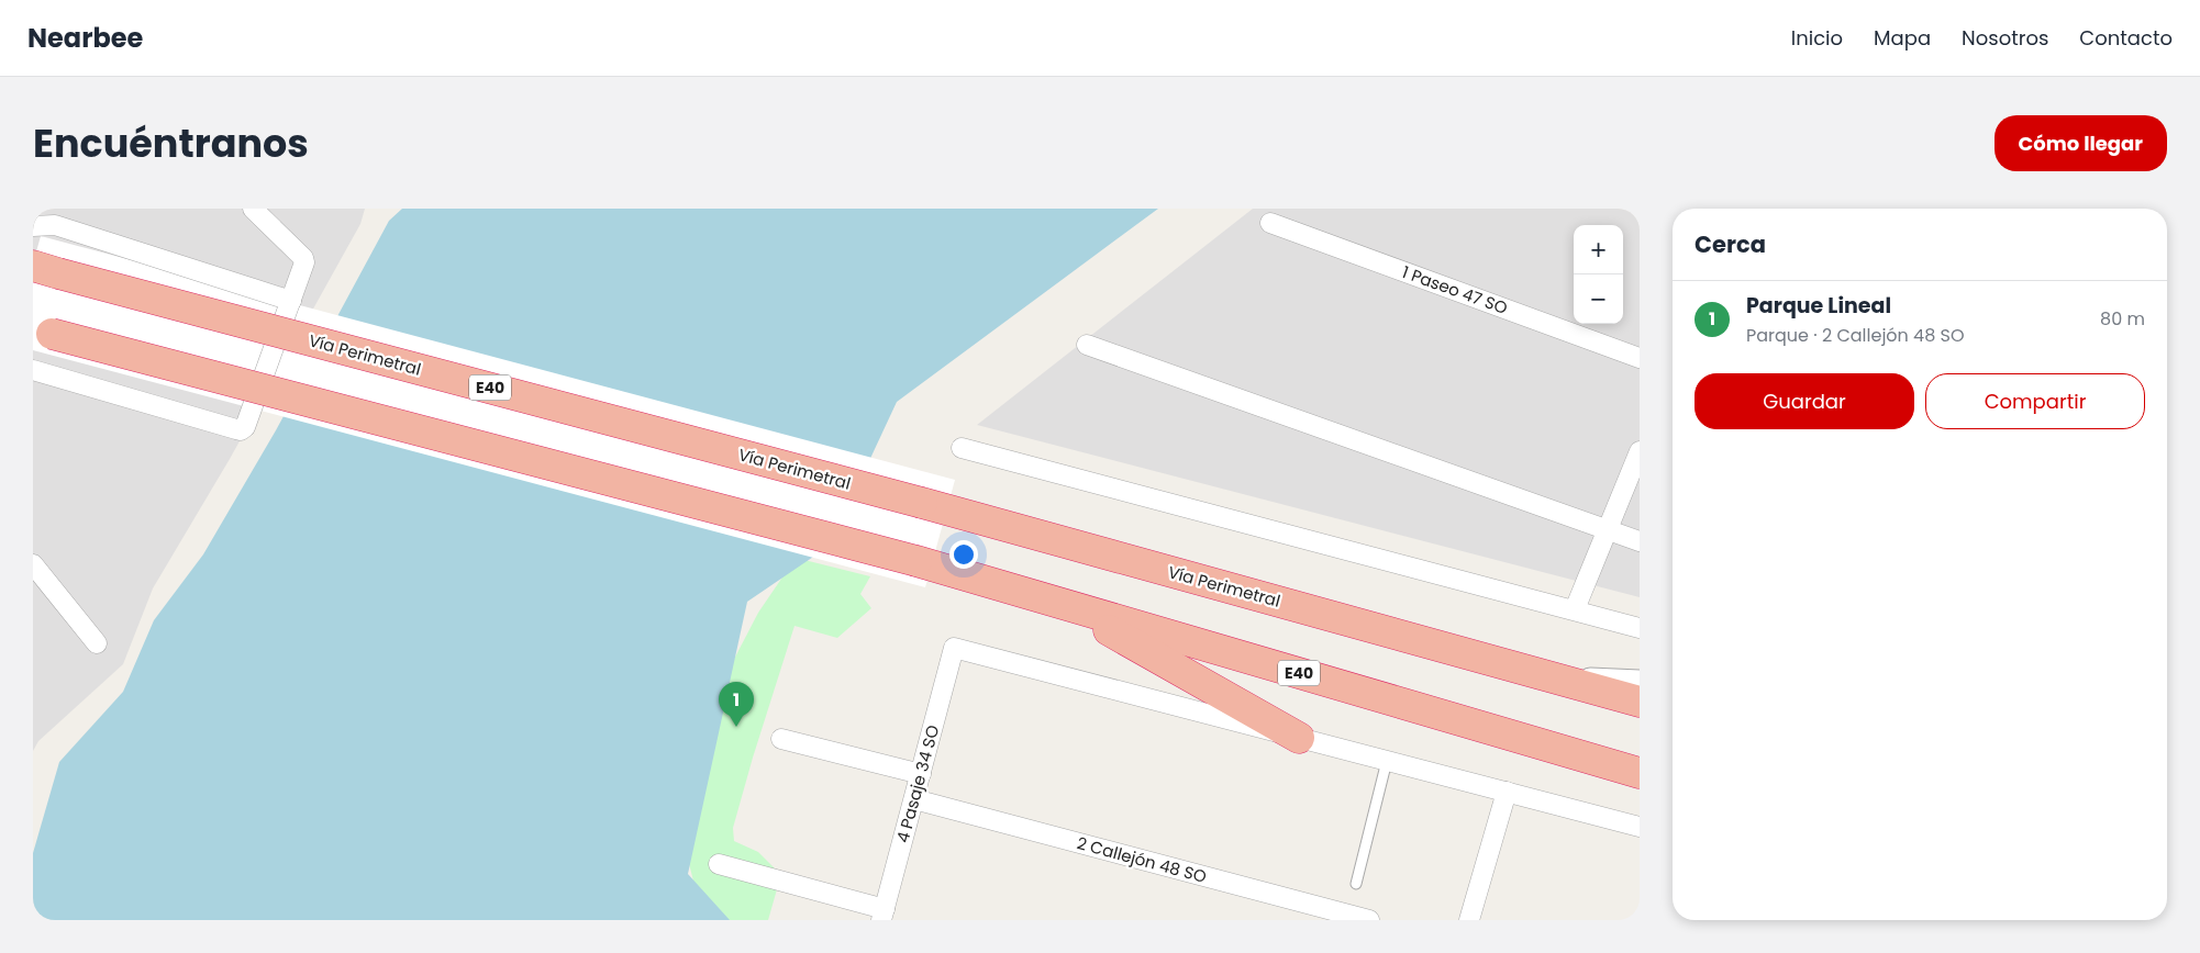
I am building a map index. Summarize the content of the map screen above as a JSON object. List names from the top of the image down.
{
  "streets": {
    "highway": ["Vía Perimetral", "E40"],
    "street": ["1 Paseo 47 SO", "4 Pasaje 34 SO", "2 Callejón 48 SO"]
  },
  "crossings": [
    ["4 Pasaje 34 SO", "2 Callejón 48 SO"]
  ],
  "page": {
    "header": "Nearbee",
    "nav": [
      "Inicio",
      "Mapa",
      "Nosotros",
      "Contacto"
    ],
    "title": "Encuéntranos",
    "buttons": [
      "Cómo llegar",
      ["Guardar", "Compartir"]
    ],
    "heading": "Cerca",
    "map_buttons": ["+", "−"],
    "list": [
      {
        "mark": "1",
        "name": "Parque Lineal",
        "note": "Parque · 2 Callejón 48 SO",
        "value": "80 m"
      }
    ],
    "pins": "1"
  }
}
